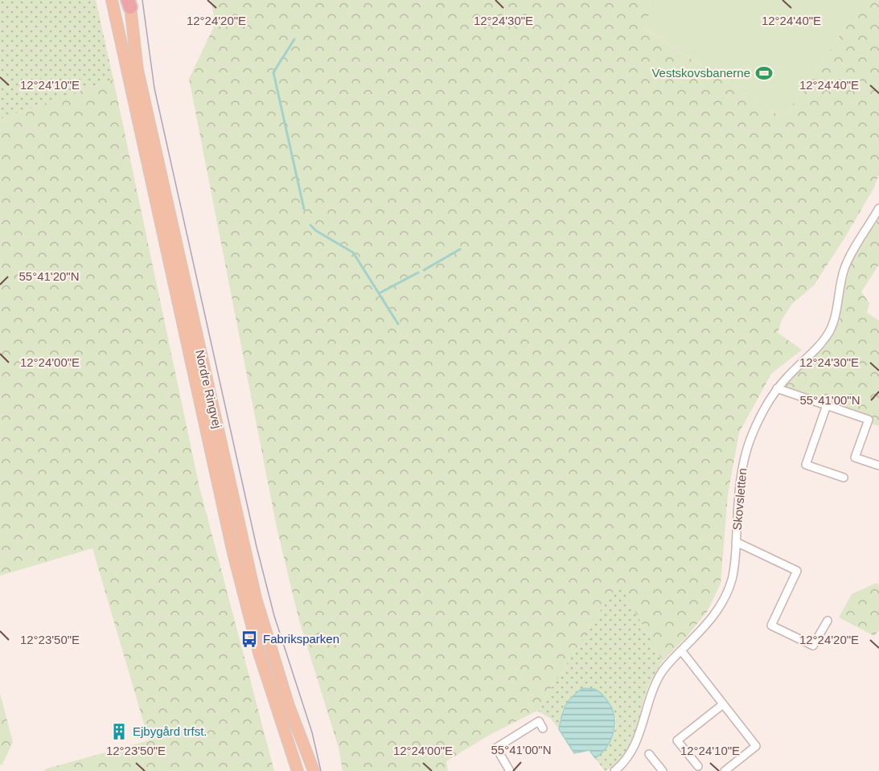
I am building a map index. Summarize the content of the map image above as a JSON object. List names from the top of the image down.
{
  "streets": {
    "main road": ["Nordre Ringvej"],
    "street": ["Skovsletten"]
  },
  "places": {
    "sports": ["Vestskovsbanerne"],
    "bus stop": ["Fabriksparken"],
    "building": ["Ejbygård trfst."]
  },
  "coordinates": [
    "12°24'20\"E",
    "12°24'30\"E",
    "12°24'40\"E",
    "12°24'10\"E",
    "55°41'20\"N",
    "12°24'00\"E",
    "55°41'00\"N",
    "12°23'50\"E"
  ]
}
